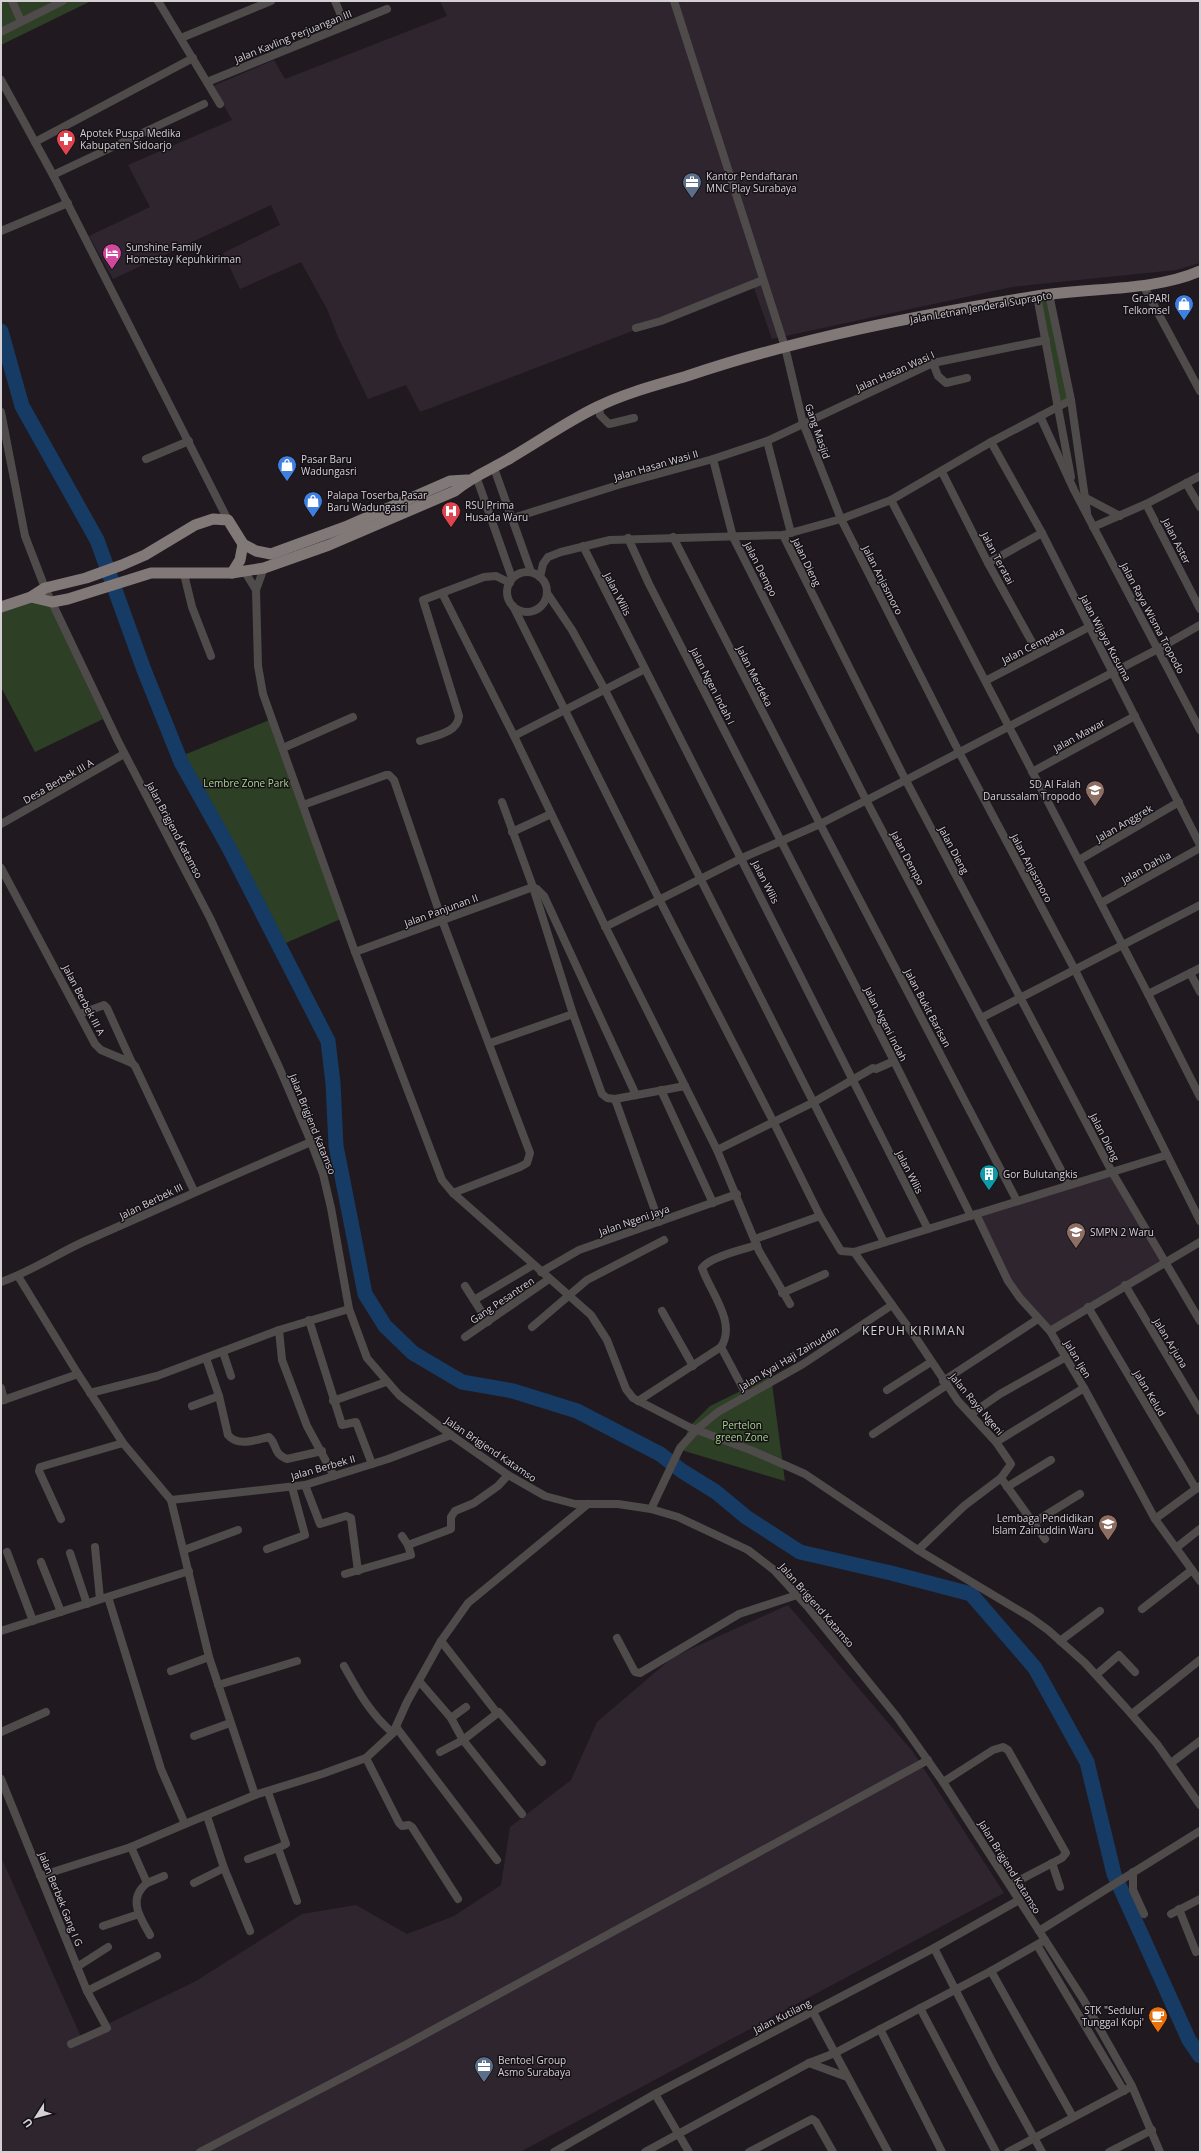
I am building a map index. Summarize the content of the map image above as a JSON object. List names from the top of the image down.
{
  "streets": {
    "main road": ["Jalan Letnan Jenderal Suprapto"],
    "street": [
      "Jalan Kavling Perjuangan III",
      "Jalan Hasan Wasi I",
      "Gang Masjid",
      "Jalan Hasan Wasi II",
      "Jalan Aster",
      "Jalan Teratai",
      "Jalan Dieng",
      "Jalan Dempo",
      "Jalan Anjasmoro",
      "Jalan Wilis",
      "Jalan Raya Wisma Tropodo",
      "Jalan Wijaya Kusuma",
      "Jalan Cempaka",
      "Jalan Merdeka",
      "Jalan Ngen Indah I",
      "Jalan Mawar",
      "Desa Berbek III A",
      "Jalan Anggrek",
      "Jalan Brigjend Katamso",
      "Jalan Dahlia",
      "Jalan Panjunan II",
      "Jalan Berbek III A",
      "Jalan Bukit Barisan",
      "Jalan Ngeni Indah",
      "Jalan Berbek III",
      "Jalan Ngeni Jaya",
      "Gang Pesantren",
      "Jalan Arjuna",
      "Jalan Kyai Haji Zainuddin",
      "Jalan Ijen",
      "Jalan Kelud",
      "Jalan Raya Ngeni",
      "Jalan Berbek II",
      "Jalan Berbek Gang I G",
      "Jalan Kutilang"
    ]
  },
  "crossings": [
    ["Jalan Letnan Jenderal Suprapto", "Gang Masjid"],
    ["Jalan Hasan Wasi I", "Gang Masjid"],
    ["Jalan Hasan Wasi I", "Jalan Hasan Wasi II"],
    ["Gang Masjid", "Jalan Hasan Wasi II"],
    ["Gang Masjid", "Jalan Anjasmoro"],
    ["Jalan Hasan Wasi II", "Jalan Dempo"],
    ["Jalan Teratai", "Jalan Cempaka"],
    ["Jalan Wijaya Kusuma", "Jalan Cempaka"],
    ["Jalan Wijaya Kusuma", "Jalan Mawar"],
    ["Jalan Wijaya Kusuma", "Jalan Anggrek"],
    ["Jalan Merdeka", "Jalan Bukit Barisan"],
    ["Jalan Ngen Indah I", "Jalan Ngeni Indah"],
    ["Desa Berbek III A", "Jalan Brigjend Katamso"],
    ["Jalan Brigjend Katamso", "Jalan Berbek III"],
    ["Jalan Brigjend Katamso", "Jalan Kyai Haji Zainuddin"],
    ["Jalan Brigjend Katamso", "Jalan Berbek II"],
    ["Jalan Brigjend Katamso", "Jalan Kutilang"],
    ["Jalan Ngeni Indah", "Jalan Ijen"],
    ["Jalan Kyai Haji Zainuddin", "Jalan Raya Ngeni"]
  ],
  "districts": ["KEPUH KIRIMAN"],
  "parks": ["Lembre Zone Park", "Pertelon green Zone"],
  "places": {
    "pharmacy": ["Apotek Puspa Medika Kabupaten Sidoarjo"],
    "office": ["Kantor Pendaftaran MNC Play Surabaya", "Bentoel Group Asmo Surabaya"],
    "hotel": ["Sunshine Family Homestay Kepuhkiriman"],
    "shop": ["GraPARI Telkomsel", "Pasar Baru Wadungasri", "Palapa Toserba Pasar Baru Wadungasri"],
    "hospital": ["RSU Prima Husada Waru"],
    "school or university": ["SD Al Falah Darussalam Tropodo", "SMPN 2 Waru", "Lembaga Pendidikan Islam Zainuddin Waru"],
    "building": ["Gor Bulutangkis"],
    "cafe": ["STK \"Sedulur Tunggal Kopi'"]
  },
  "north": "bottom left"
}
